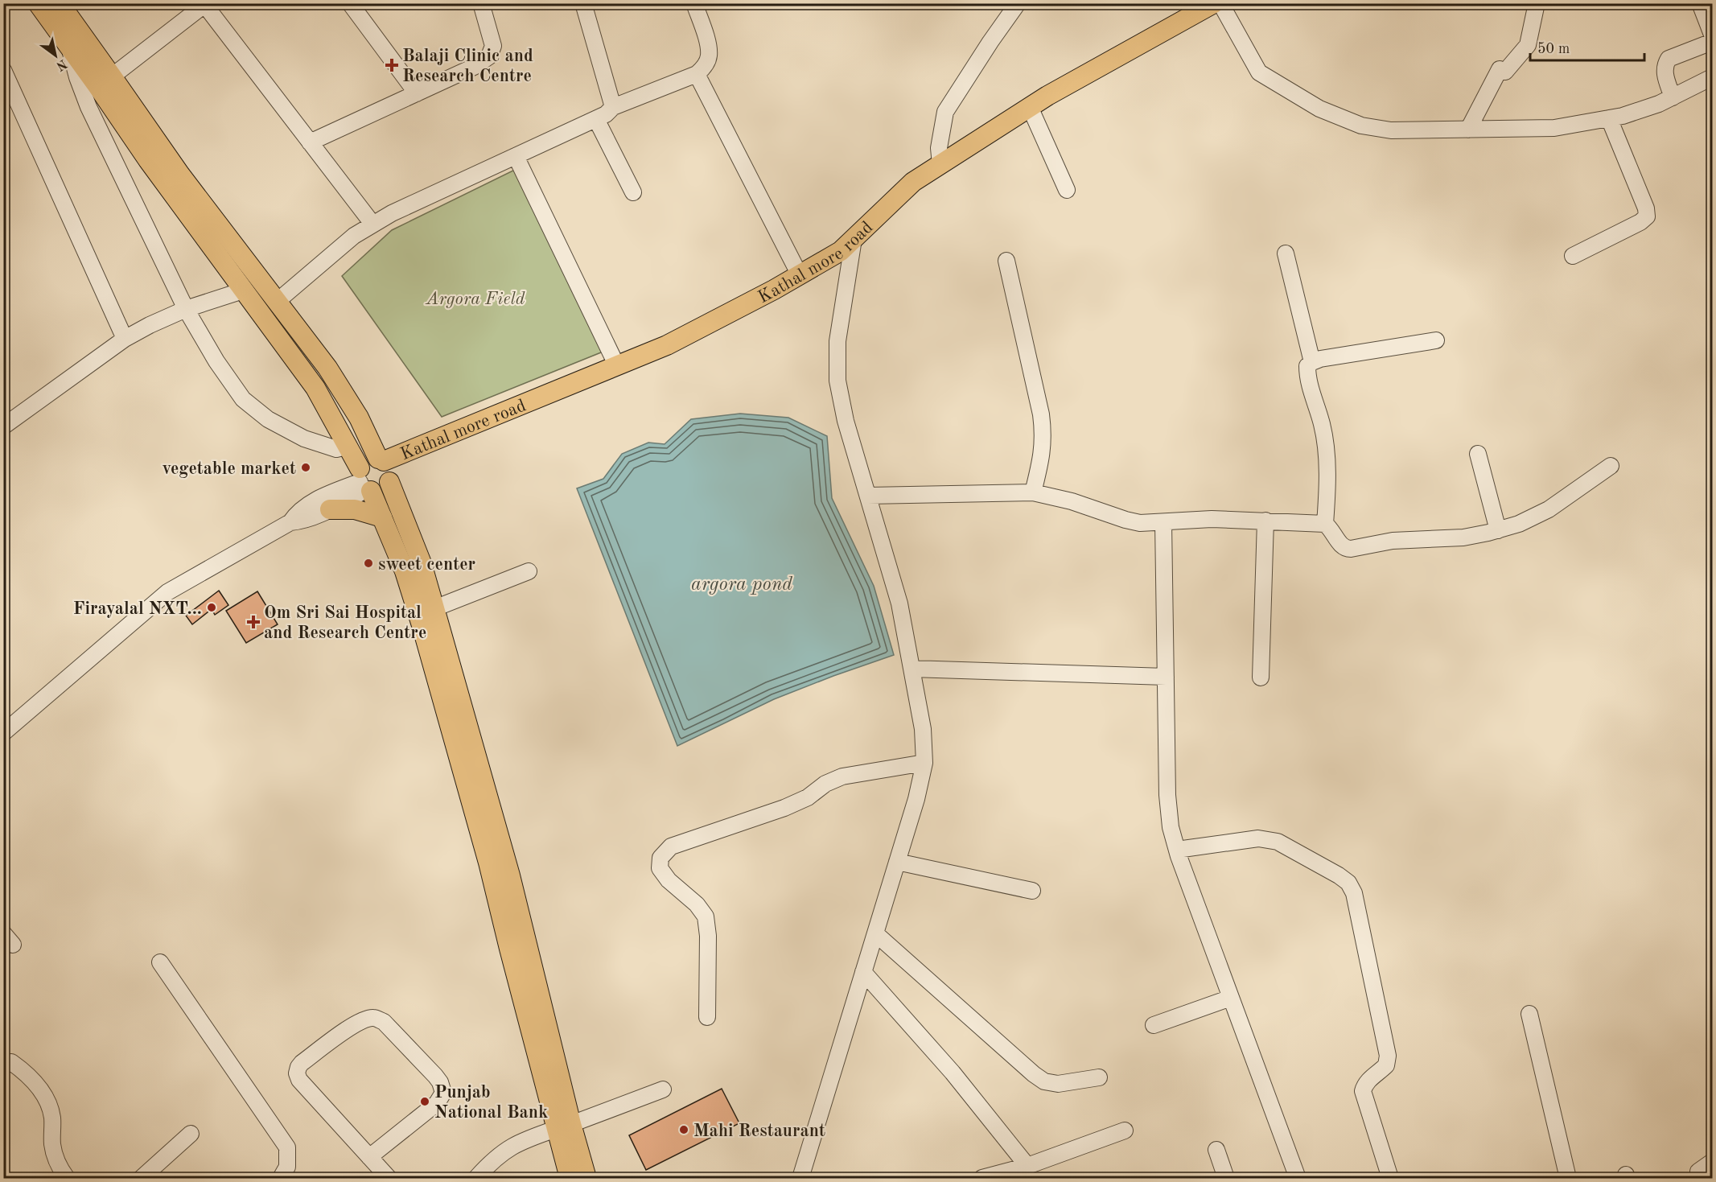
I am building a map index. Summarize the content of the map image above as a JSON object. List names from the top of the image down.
{
  "streets": {
    "main road": ["Kathal more road"]
  },
  "water": ["argora pond"],
  "parks": ["Argora Field"],
  "places": {
    "health": ["Balaji Clinic and Research Centre", "Om Sri Sai Hospital and Research Centre"],
    "other": [
      "vegetable market",
      "sweet center",
      "Firayalal NXT...",
      "Punjab National Bank",
      "Mahi Restaurant"
    ]
  },
  "scale_bar": "50 m",
  "north": "bottom right"
}
